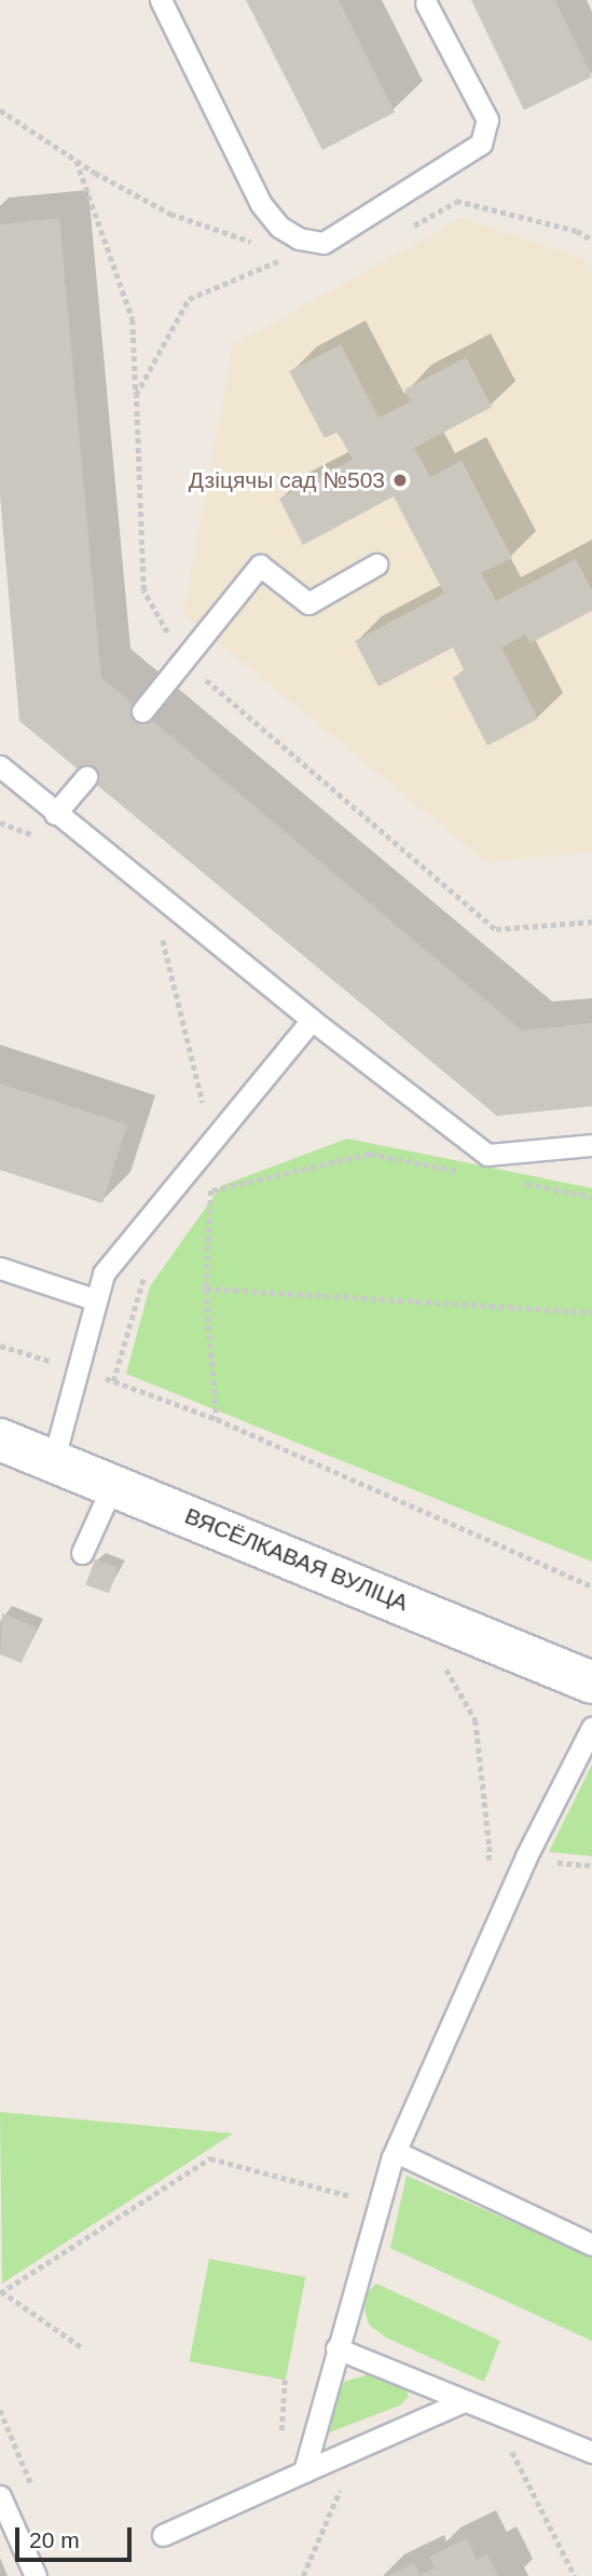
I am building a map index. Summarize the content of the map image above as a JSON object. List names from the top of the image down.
{
  "streets": {
    "street": ["ВЯСЁЛКАВАЯ ВУЛІЦА"]
  },
  "places": ["Дзіцячы сад №503"],
  "scale_bar": "20 m"
}
